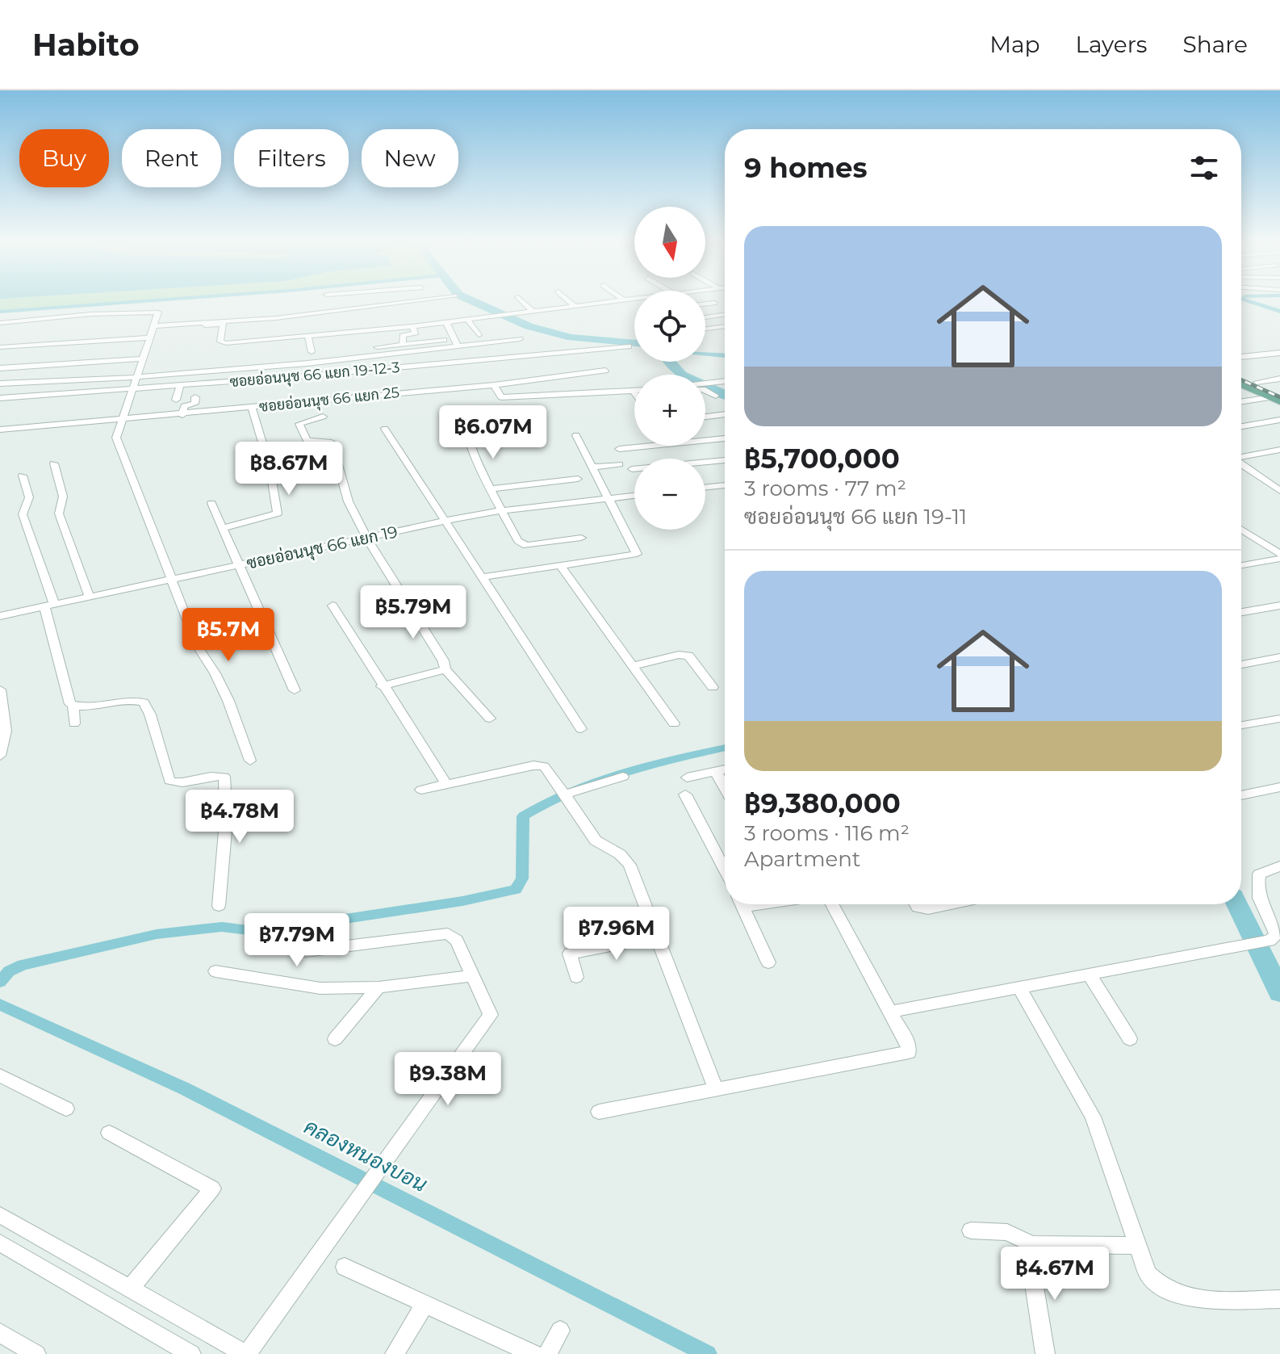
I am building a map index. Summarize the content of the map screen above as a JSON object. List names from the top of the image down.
{
  "streets": {
    "street": ["ซอยอ่อนนุช 66 แยก 19-12-3", "ซอยอ่อนนุช 66 แยก 25", "ซอยอ่อนนุช 66 แยก 19"]
  },
  "water": ["คลองหนองบอน"],
  "north": "bottom",
  "page": {
    "header": "Habito",
    "nav": ["Map", "Layers", "Share"],
    "chip": [
      "Buy",
      "Rent",
      "Filters",
      "New"
    ],
    "heading": "9 homes",
    "map_buttons": ["+", "−"],
    "list": [
      {
        "name": "฿5,700,000",
        "note": "3 rooms · 77 m² · ซอยอ่อนนุช 66 แยก 19-11"
      },
      {
        "name": "฿9,380,000",
        "note": "3 rooms · 116 m² · Apartment"
      }
    ],
    "price": [
      "฿6.07M",
      "฿8.67M",
      "฿5.79M",
      "฿5.7M",
      "฿4.78M",
      "฿7.96M",
      "฿7.79M",
      "฿9.38M",
      "฿4.67M"
    ]
  }
}
